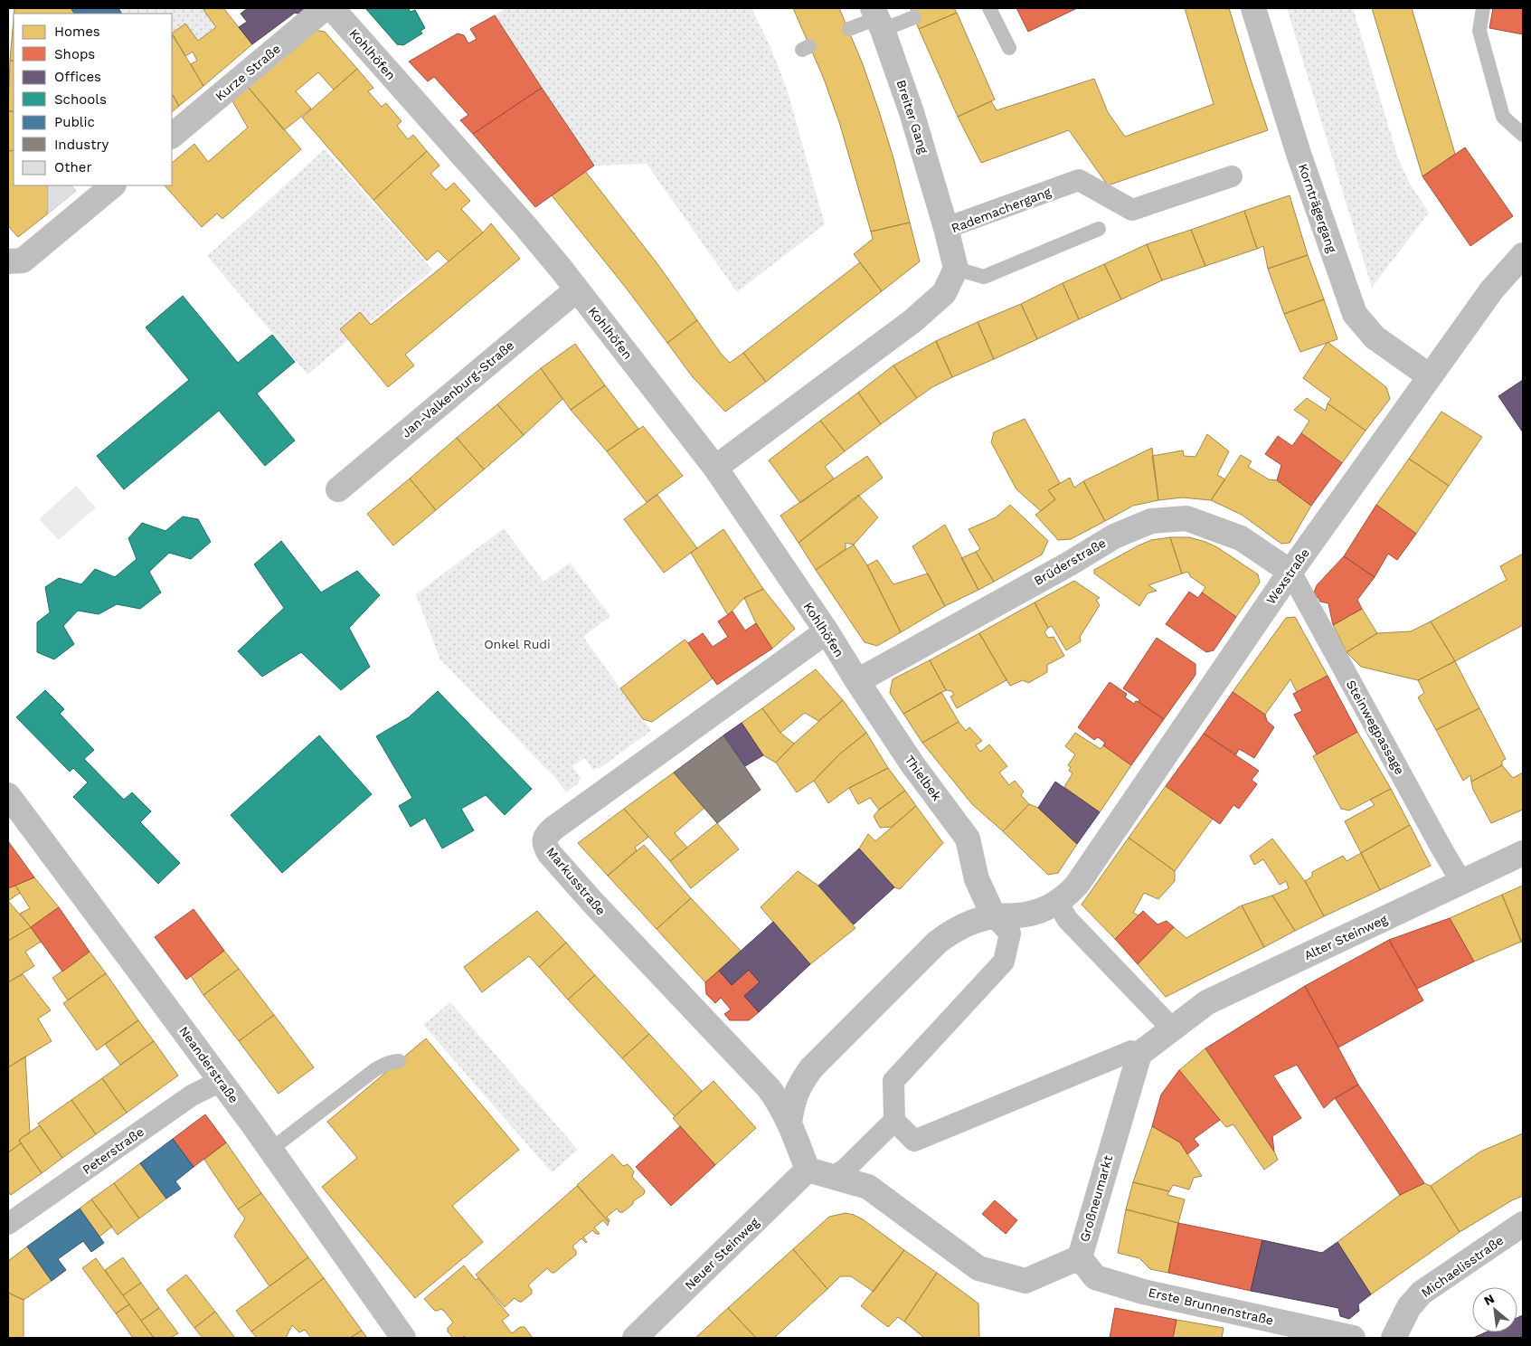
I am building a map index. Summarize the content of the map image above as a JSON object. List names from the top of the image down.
{
  "streets": {
    "street": [
      "Kohlhöfen",
      "Kurze Straße",
      "Breiter Gang",
      "Kornträgergang",
      "Rademachergang",
      "Jan-Valkenburg-Straße",
      "Brüderstraße",
      "Wexstraße",
      "Steinwegpassage",
      "Thielbek",
      "Markusstraße",
      "Alter Steinweg",
      "Neanderstraße",
      "Peterstraße",
      "Großneumarkt",
      "Neuer Steinweg",
      "Michaelisstraße",
      "Erste Brunnenstraße"
    ]
  },
  "crossings": [
    ["Kohlhöfen", "Jan-Valkenburg-Straße"],
    ["Kohlhöfen", "Brüderstraße"],
    ["Kohlhöfen", "Thielbek"],
    ["Kohlhöfen", "Markusstraße"],
    ["Breiter Gang", "Rademachergang"],
    ["Kornträgergang", "Wexstraße"],
    ["Brüderstraße", "Wexstraße"],
    ["Brüderstraße", "Steinwegpassage"],
    ["Brüderstraße", "Thielbek"],
    ["Wexstraße", "Steinwegpassage"],
    ["Steinwegpassage", "Alter Steinweg"],
    ["Neanderstraße", "Peterstraße"],
    ["Großneumarkt", "Neuer Steinweg"],
    ["Großneumarkt", "Erste Brunnenstraße"]
  ],
  "parks": ["Onkel Rudi"],
  "legend": [
    "Homes",
    "Shops",
    "Offices",
    "Schools",
    "Public",
    "Industry",
    "Other"
  ],
  "north": "top left"
}
